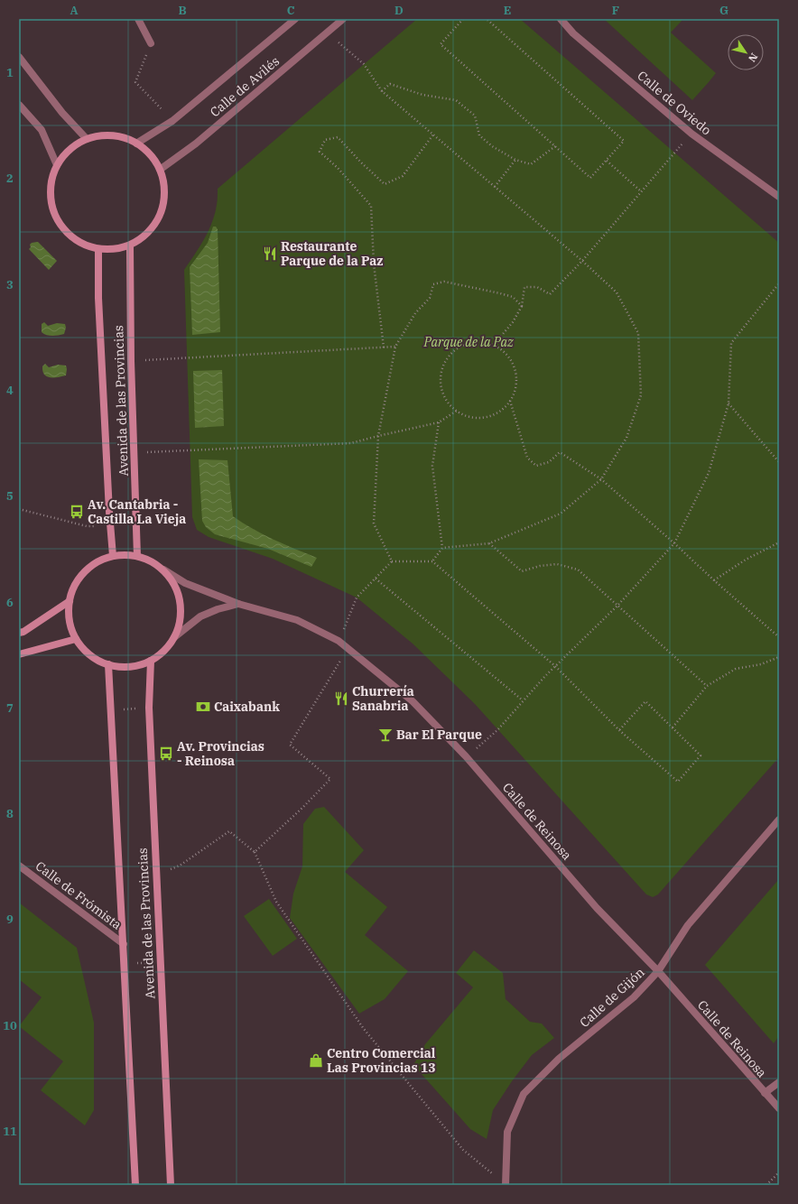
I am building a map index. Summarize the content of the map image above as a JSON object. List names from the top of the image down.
{
  "streets": {
    "main road": ["Avenida de las Provincias"],
    "street": [
      "Calle de Avilés",
      "Calle de Oviedo",
      "Calle de Reinosa",
      "Calle de Frómista",
      "Calle de Gijón"
    ]
  },
  "crossings": [
    ["Calle de Avilés", "Avenida de las Provincias"],
    ["Avenida de las Provincias", "Calle de Reinosa"],
    ["Avenida de las Provincias", "Calle de Frómista"],
    ["Calle de Reinosa", "Calle de Gijón"]
  ],
  "parks": ["Parque de la Paz"],
  "places": {
    "restaurant": ["Restaurante Parque de la Paz", "Churrería Sanabria"],
    "bus stop": ["Av. Cantabria - Castilla La Vieja", "Av. Provincias - Reinosa"],
    "bank": ["Caixabank"],
    "bar": ["Bar El Parque"],
    "shop": ["Centro Comercial Las Provincias 13"]
  },
  "north": "bottom right",
  "grid": {
    "columns": [
      "A",
      "B",
      "C",
      "D",
      "E",
      "F",
      "G"
    ],
    "rows": [
      "1",
      "2",
      "3",
      "4",
      "5",
      "6",
      "7",
      "8",
      "9",
      "10",
      "11"
    ]
  }
}
